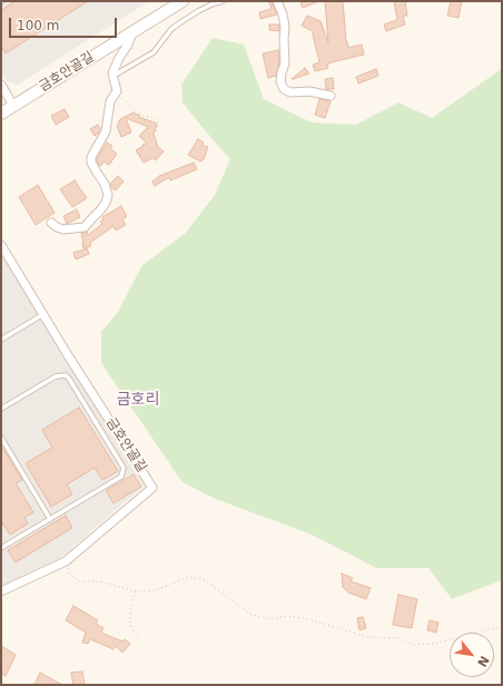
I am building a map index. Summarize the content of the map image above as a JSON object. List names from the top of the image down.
{
  "streets": {
    "street": ["금호안골길"]
  },
  "districts": ["금호리"],
  "scale_bar": "100 m",
  "north": "bottom right"
}
